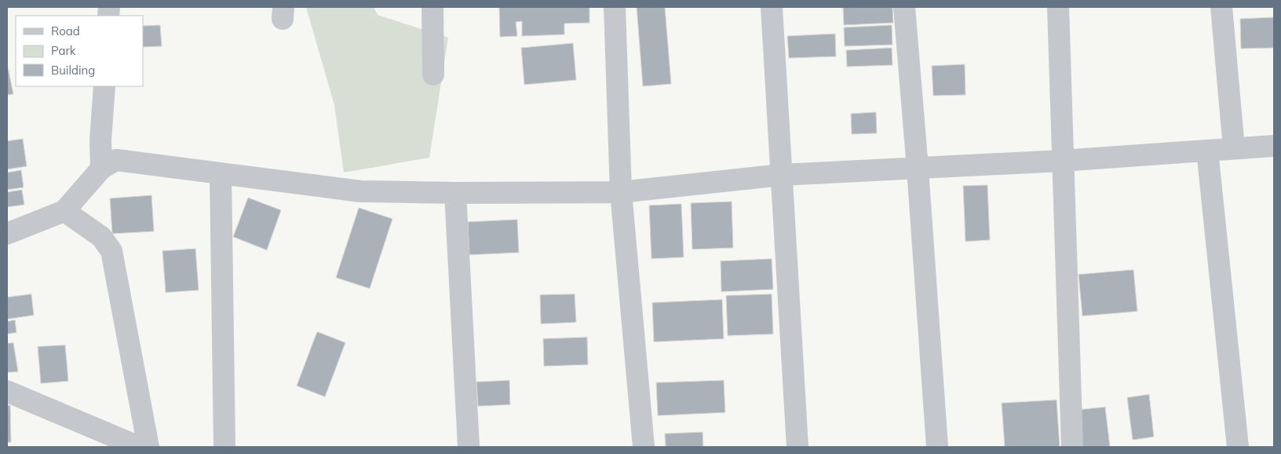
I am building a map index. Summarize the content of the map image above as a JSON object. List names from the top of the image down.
{
  "legend": ["Road", "Park", "Building"]
}
